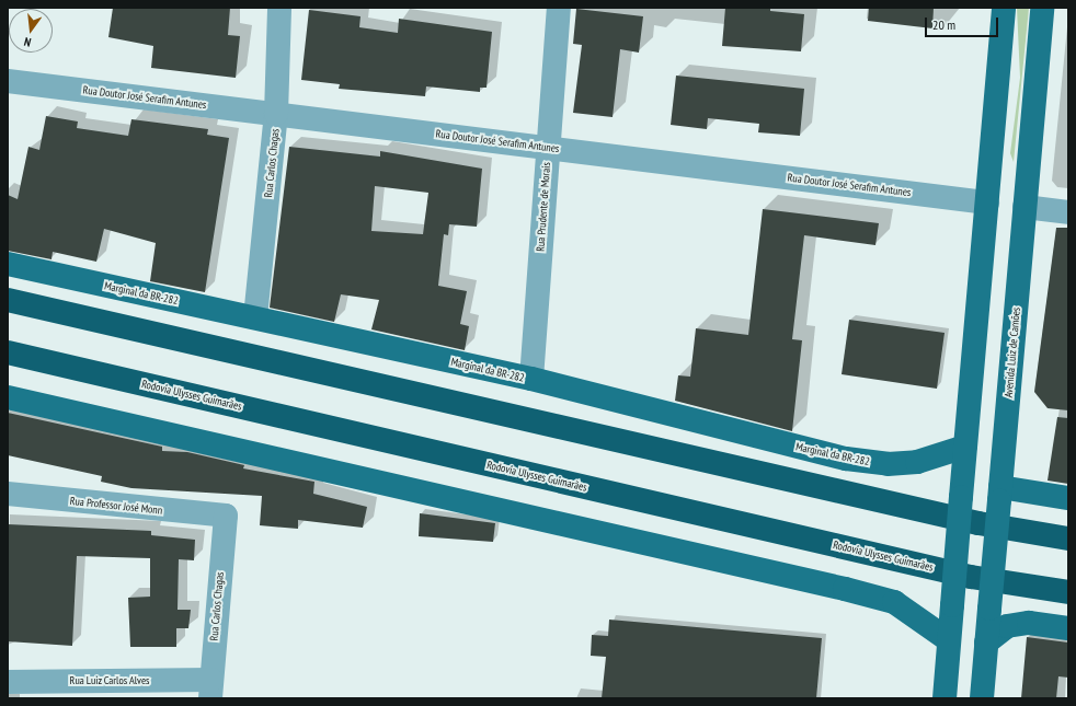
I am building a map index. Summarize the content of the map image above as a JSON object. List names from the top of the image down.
{
  "streets": {
    "highway": ["Rodovia Ulysses Guimarães"],
    "main road": ["Marginal da BR-282", "Avenida Luiz de Camões"],
    "street": [
      "Rua Doutor José Serafim Antunes",
      "Rua Carlos Chagas",
      "Rua Prudente de Morais",
      "Rua Professor José Monn",
      "Rua Luiz Carlos Alves"
    ]
  },
  "crossings": [
    ["Rua Doutor José Serafim Antunes", "Rua Carlos Chagas"],
    ["Rua Doutor José Serafim Antunes", "Rua Prudente de Morais"],
    ["Rua Carlos Chagas", "Marginal da BR-282"],
    ["Rua Carlos Chagas", "Rua Professor José Monn"],
    ["Rua Carlos Chagas", "Rua Luiz Carlos Alves"],
    ["Rua Prudente de Morais", "Marginal da BR-282"]
  ],
  "scale_bar": "20 m",
  "north": "bottom"
}
